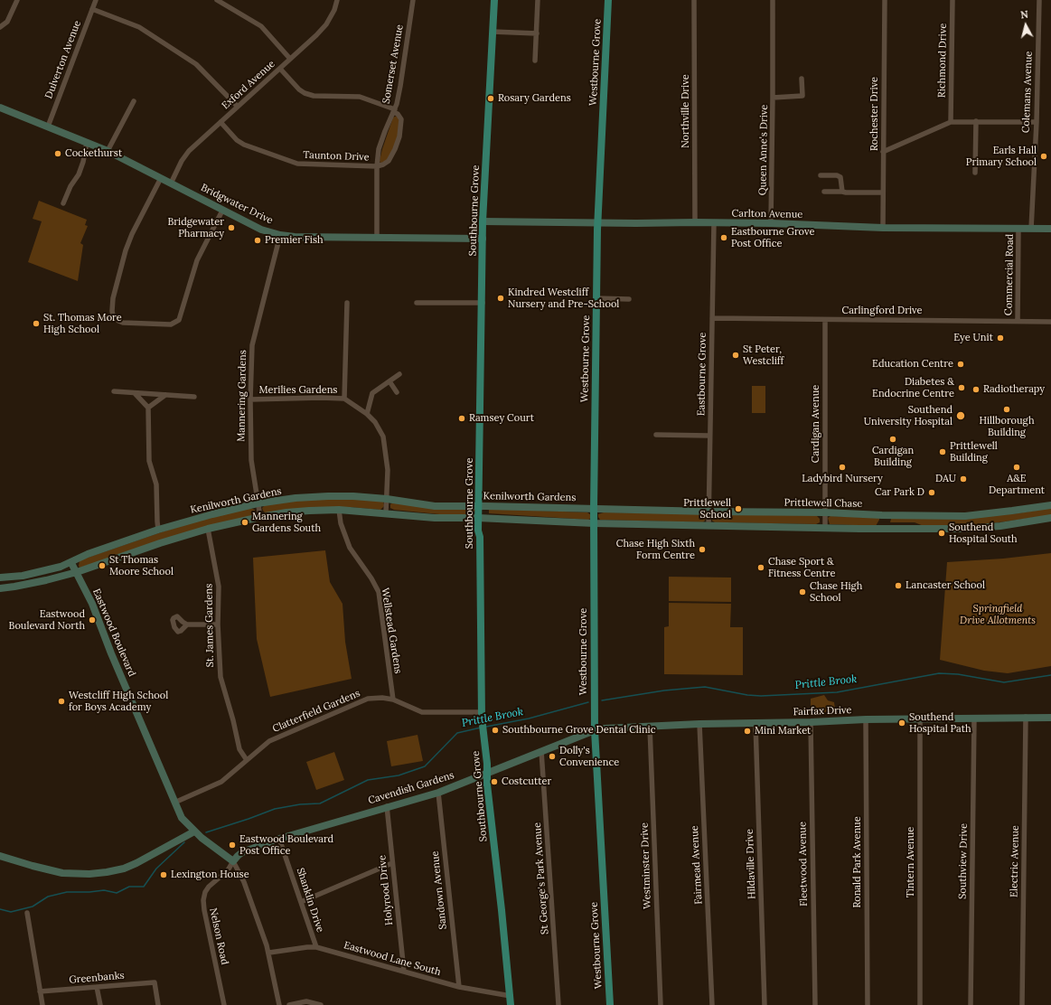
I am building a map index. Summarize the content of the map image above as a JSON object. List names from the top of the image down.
{
  "streets": {
    "main road": ["Westbourne Grove", "Southbourne Grove"],
    "street": [
      "Dulverton Avenue",
      "Richmond Drive",
      "Somerset Avenue",
      "Exford Avenue",
      "Colemans Avenue",
      "Northville Drive",
      "Rochester Drive",
      "Queen Anne's Drive",
      "Taunton Drive",
      "Bridgwater Drive",
      "Carlton Avenue",
      "Commercial Road",
      "Carlingford Drive",
      "Eastbourne Grove",
      "Merilies Gardens",
      "Mannering Gardens",
      "Cardigan Avenue",
      "Kenilworth Gardens",
      "Prittlewell Chase",
      "St. James Gardens",
      "Wellstead Gardens",
      "Eastwood Boulevard",
      "Clatterfield Gardens",
      "Fairfax Drive",
      "Cavendish Gardens",
      "Southview Drive",
      "Electric Avenue",
      "Ronald Park Avenue",
      "Tintern Avenue",
      "Hildaville Drive",
      "Fleetwood Avenue",
      "Fairmead Avenue",
      "Westminster Drive",
      "St George's Park Avenue",
      "Holyrood Drive",
      "Sandown Avenue",
      "Shanklin Drive",
      "Nelson Road",
      "Eastwood Lane South",
      "Greenbanks"
    ]
  },
  "crossings": [
    ["Dulverton Avenue", "Bridgwater Drive"],
    ["Westbourne Grove", "Carlton Avenue"],
    ["Westbourne Grove", "Kenilworth Gardens"],
    ["Westbourne Grove", "Prittlewell Chase"],
    ["Westbourne Grove", "Fairfax Drive"],
    ["Westbourne Grove", "Cavendish Gardens"],
    ["Somerset Avenue", "Taunton Drive"],
    ["Somerset Avenue", "Bridgwater Drive"],
    ["Exford Avenue", "Taunton Drive"],
    ["Exford Avenue", "Bridgwater Drive"],
    ["Colemans Avenue", "Carlton Avenue"],
    ["Northville Drive", "Carlton Avenue"],
    ["Rochester Drive", "Carlton Avenue"],
    ["Queen Anne's Drive", "Carlton Avenue"],
    ["Bridgwater Drive", "Southbourne Grove"],
    ["Bridgwater Drive", "Mannering Gardens"],
    ["Southbourne Grove", "Carlton Avenue"],
    ["Southbourne Grove", "Kenilworth Gardens"],
    ["Southbourne Grove", "Clatterfield Gardens"],
    ["Southbourne Grove", "Cavendish Gardens"],
    ["Southbourne Grove", "Eastwood Lane South"],
    ["Carlton Avenue", "Commercial Road"],
    ["Carlton Avenue", "Eastbourne Grove"],
    ["Commercial Road", "Carlingford Drive"],
    ["Carlingford Drive", "Eastbourne Grove"],
    ["Carlingford Drive", "Cardigan Avenue"],
    ["Eastbourne Grove", "Prittlewell Chase"],
    ["Merilies Gardens", "Mannering Gardens"],
    ["Merilies Gardens", "Kenilworth Gardens"],
    ["Mannering Gardens", "Kenilworth Gardens"],
    ["Cardigan Avenue", "Prittlewell Chase"],
    ["Kenilworth Gardens", "Prittlewell Chase"],
    ["Kenilworth Gardens", "Eastwood Boulevard"],
    ["St. James Gardens", "Clatterfield Gardens"],
    ["Wellstead Gardens", "Clatterfield Gardens"],
    ["Eastwood Boulevard", "Clatterfield Gardens"],
    ["Eastwood Boulevard", "Cavendish Gardens"],
    ["Eastwood Boulevard", "Nelson Road"],
    ["Eastwood Boulevard", "Eastwood Lane South"],
    ["Fairfax Drive", "Cavendish Gardens"],
    ["Fairfax Drive", "Southview Drive"],
    ["Fairfax Drive", "Electric Avenue"],
    ["Fairfax Drive", "Ronald Park Avenue"],
    ["Fairfax Drive", "Tintern Avenue"],
    ["Fairfax Drive", "Hildaville Drive"],
    ["Fairfax Drive", "Fleetwood Avenue"],
    ["Fairfax Drive", "Fairmead Avenue"],
    ["Fairfax Drive", "Westminster Drive"],
    ["Cavendish Gardens", "St George's Park Avenue"],
    ["Cavendish Gardens", "Holyrood Drive"],
    ["Cavendish Gardens", "Sandown Avenue"],
    ["Cavendish Gardens", "Shanklin Drive"],
    ["Cavendish Gardens", "Nelson Road"],
    ["Holyrood Drive", "Eastwood Lane South"],
    ["Sandown Avenue", "Eastwood Lane South"],
    ["Shanklin Drive", "Eastwood Lane South"]
  ],
  "water": ["Prittle Brook"],
  "parks": ["Springfield Drive Allotments"],
  "places": [
    "Rosary Gardens",
    "Cockethurst",
    "Earls Hall Primary School",
    "Bridgewater Pharmacy",
    "Eastbourne Grove Post Office",
    "Premier Fish",
    "Kindred Westcliff Nursery and Pre-School",
    "St. Thomas More High School",
    "Eye Unit",
    "St Peter, Westcliff",
    "Education Centre",
    "Diabetes & Endocrine Centre",
    "Radiotherapy",
    "Hillborough Building",
    "Southend University Hospital",
    "Ramsey Court",
    "Cardigan Building",
    "Prittlewell Building",
    "Ladybird Nursery",
    "A&E Department",
    "DAU",
    "Car Park D",
    "Prittlewell School",
    "Mannering Gardens South",
    "Southend Hospital South",
    "Chase High Sixth Form Centre",
    "St Thomas Moore School",
    "Chase Sport & Fitness Centre",
    "Lancaster School",
    "Chase High School",
    "Eastwood Boulevard North",
    "Westcliff High School for Boys Academy",
    "Southend Hospital Path",
    "Southbourne Grove Dental Clinic",
    "Mini Market",
    "Dolly's Convenience",
    "Costcutter",
    "Eastwood Boulevard Post Office",
    "Lexington House"
  ],
  "north": "top"
}
